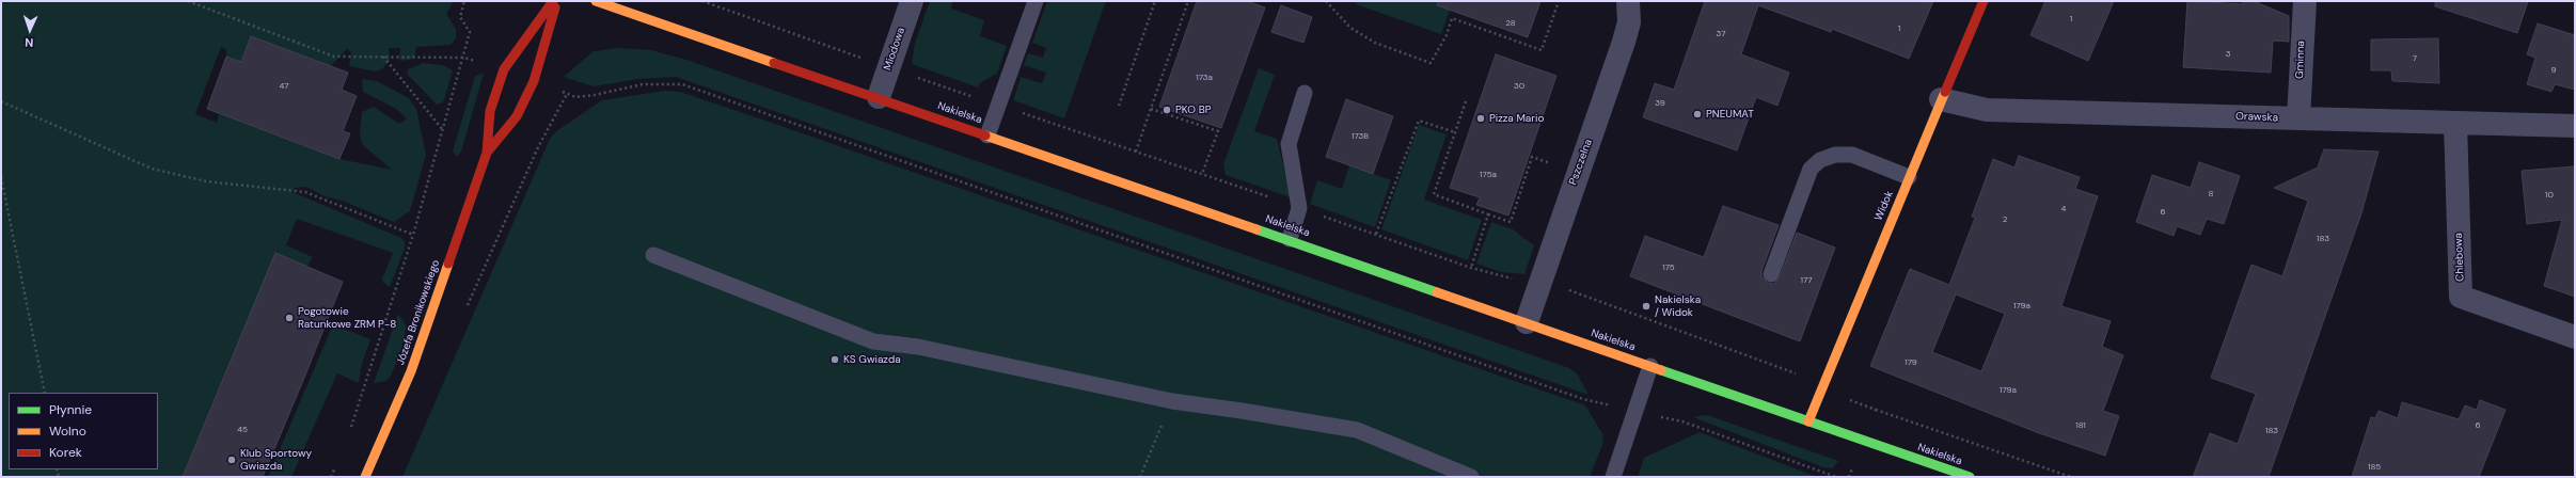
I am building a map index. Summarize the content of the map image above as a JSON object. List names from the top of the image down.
{
  "streets": {
    "main road": ["Nakielska", "Widok", "Józefa Bronikowskiego"],
    "street": [
      "Miodowa",
      "Gminna",
      "Orawska",
      "Pszczelna",
      "Chlebowa"
    ]
  },
  "crossings": [
    ["Miodowa", "Nakielska"],
    ["Gminna", "Orawska"],
    ["Nakielska", "Pszczelna"],
    ["Nakielska", "Widok"],
    ["Orawska", "Widok"],
    ["Orawska", "Chlebowa"]
  ],
  "places": [
    "PKO BP",
    "PNEUMAT",
    "Pizza Mario",
    "Nakielska / Widok",
    "Pogotowie Ratunkowe ZRM P-8",
    "KS Gwiazda",
    "Klub Sportowy Gwiazda"
  ],
  "house_numbers": [
    "1",
    "28",
    "1",
    "37",
    "3",
    "7",
    "9",
    "173a",
    "47",
    "30",
    "39",
    "173B",
    "175a",
    "8",
    "10",
    "4",
    "6",
    "2",
    "183",
    "175",
    "177",
    "179a",
    "179",
    "179a",
    "181",
    "6",
    "45",
    "183",
    "185"
  ],
  "legend": ["Płynnie", "Wolno", "Korek"],
  "north": "bottom"
}
